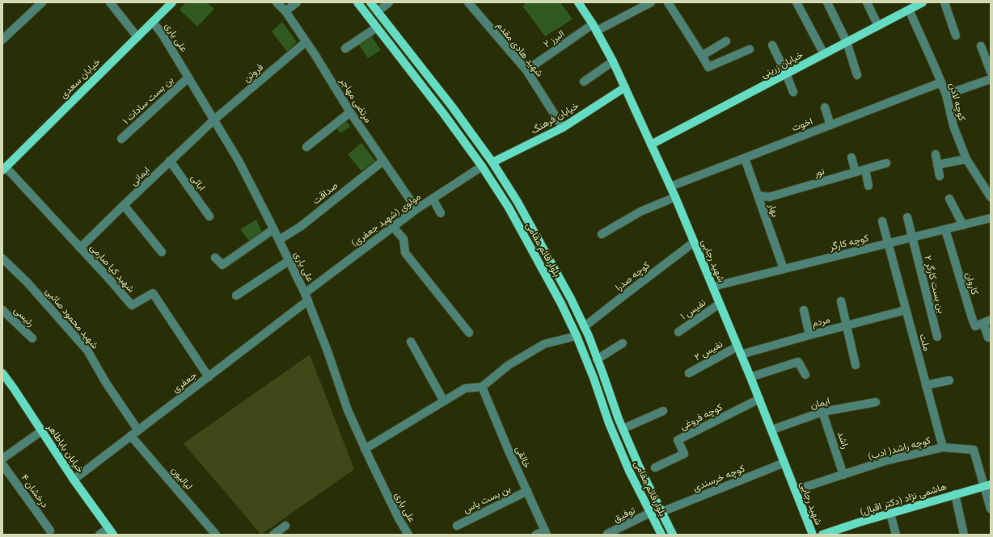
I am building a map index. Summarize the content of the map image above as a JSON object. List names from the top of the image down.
{
  "streets": {
    "main road": [
      "خیابان زرینی",
      "خیابان سعدی",
      "خیابان فرهنگ",
      "بلوار قائم مقامی",
      "شهید رجایی",
      "خیابان باباطاهر",
      "هاشمی نژاد (دکتر اقبال)"
    ],
    "street": [
      "علی یاری",
      "البرز ۲",
      "شهید هادی مقدم",
      "فروتن",
      "بن بست سادات ۱",
      "مرتضی مهاجر",
      "کوچه لادن",
      "اخوت",
      "نور",
      "ایمانی",
      "ابائی",
      "صداقت",
      "بهار",
      "مولوی (شهید جعفری)",
      "کوچه کارگر",
      "شهید کیا صارمی",
      "کوچه صدرا",
      "کاروان",
      "بن بست کارگر ۲",
      "نفیس ‍۱",
      "رئیسی",
      "شهید محمود صائبی",
      "مردم",
      "ملت",
      "نفیس ۲",
      "جعفری",
      "ایمان",
      "کوچه فروغی",
      "راشد",
      "کوچه راشد( ادب)",
      "خالقی",
      "لیالیون",
      "کوچه خرسندی",
      "درخشان ۴",
      "بن بست یاس",
      "توفیق"
    ]
  },
  "crossings": [
    ["علی یاری", "فروتن"],
    ["علی یاری", "خیابان سعدی"],
    ["علی یاری", "بن بست سادات ۱"],
    ["علی یاری", "ایمانی"],
    ["علی یاری", "صداقت"],
    ["علی یاری", "مولوی (شهید جعفری)"],
    ["علی یاری", "جعفری"],
    ["البرز ۲", "شهید هادی مقدم"],
    ["البرز ۲", "شهید رجایی"],
    ["شهید هادی مقدم", "خیابان فرهنگ"],
    ["خیابان زرینی", "کوچه لادن"],
    ["خیابان زرینی", "شهید رجایی"],
    ["فروتن", "مرتضی مهاجر"],
    ["فروتن", "ایمانی"],
    ["خیابان سعدی", "شهید کیا صارمی"],
    ["مرتضی مهاجر", "صداقت"],
    ["مرتضی مهاجر", "مولوی (شهید جعفری)"],
    ["کوچه لادن", "اخوت"],
    ["خیابان فرهنگ", "بلوار قائم مقامی"],
    ["خیابان فرهنگ", "شهید رجایی"],
    ["اخوت", "بهار"],
    ["اخوت", "شهید رجایی"],
    ["نور", "بهار"],
    ["ایمانی", "ابائی"],
    ["ایمانی", "شهید کیا صارمی"],
    ["بهار", "کوچه کارگر"],
    ["مولوی (شهید جعفری)", "بلوار قائم مقامی"],
    ["کوچه کارگر", "شهید رجایی"],
    ["کوچه کارگر", "کاروان"],
    ["کوچه کارگر", "بن بست کارگر ۲"],
    ["کوچه کارگر", "ملت"],
    ["بلوار قائم مقامی", "کوچه صدرا"],
    ["بلوار قائم مقامی", "کوچه خرسندی"],
    ["بلوار قائم مقامی", "توفیق"],
    ["شهید رجایی", "کوچه صدرا"],
    ["شهید رجایی", "نفیس ‍۱"],
    ["شهید رجایی", "مردم"],
    ["شهید رجایی", "نفیس ۲"],
    ["شهید رجایی", "ایمان"],
    ["شهید رجایی", "کوچه فروغی"],
    ["شهید رجایی", "کوچه راشد( ادب)"],
    ["شهید رجایی", "کوچه خرسندی"],
    ["شهید کیا صارمی", "جعفری"],
    ["شهید محمود صائبی", "جعفری"],
    ["مردم", "ملت"],
    ["ملت", "کوچه راشد( ادب)"],
    ["جعفری", "خیابان باباطاهر"],
    ["جعفری", "لیالیون"],
    ["ایمان", "راشد"],
    ["راشد", "کوچه راشد( ادب)"],
    ["کوچه راشد( ادب)", "هاشمی نژاد (دکتر اقبال)"],
    ["خالقی", "بن بست یاس"]
  ]
}
